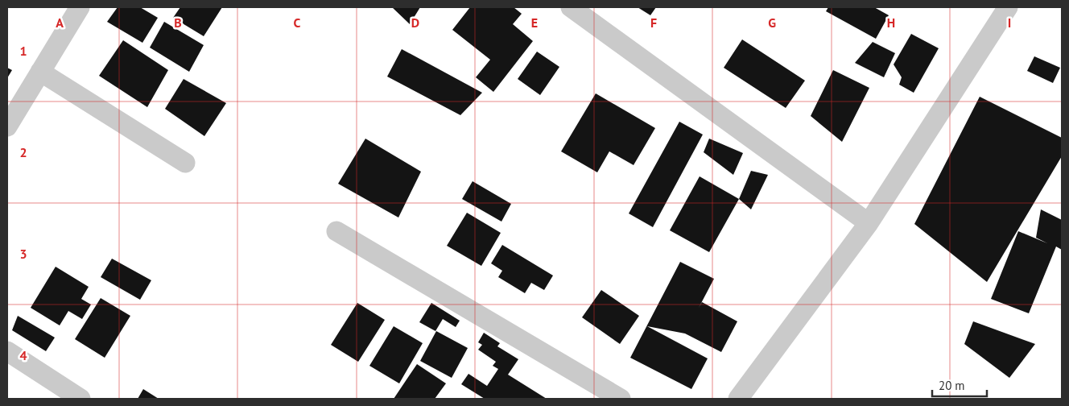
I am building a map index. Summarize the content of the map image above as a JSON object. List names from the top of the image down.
{
  "scale_bar": "20 m",
  "grid": {
    "columns": [
      "A",
      "B",
      "C",
      "D",
      "E",
      "F",
      "G",
      "H",
      "I"
    ],
    "rows": [
      "1",
      "2",
      "3",
      "4"
    ]
  }
}
